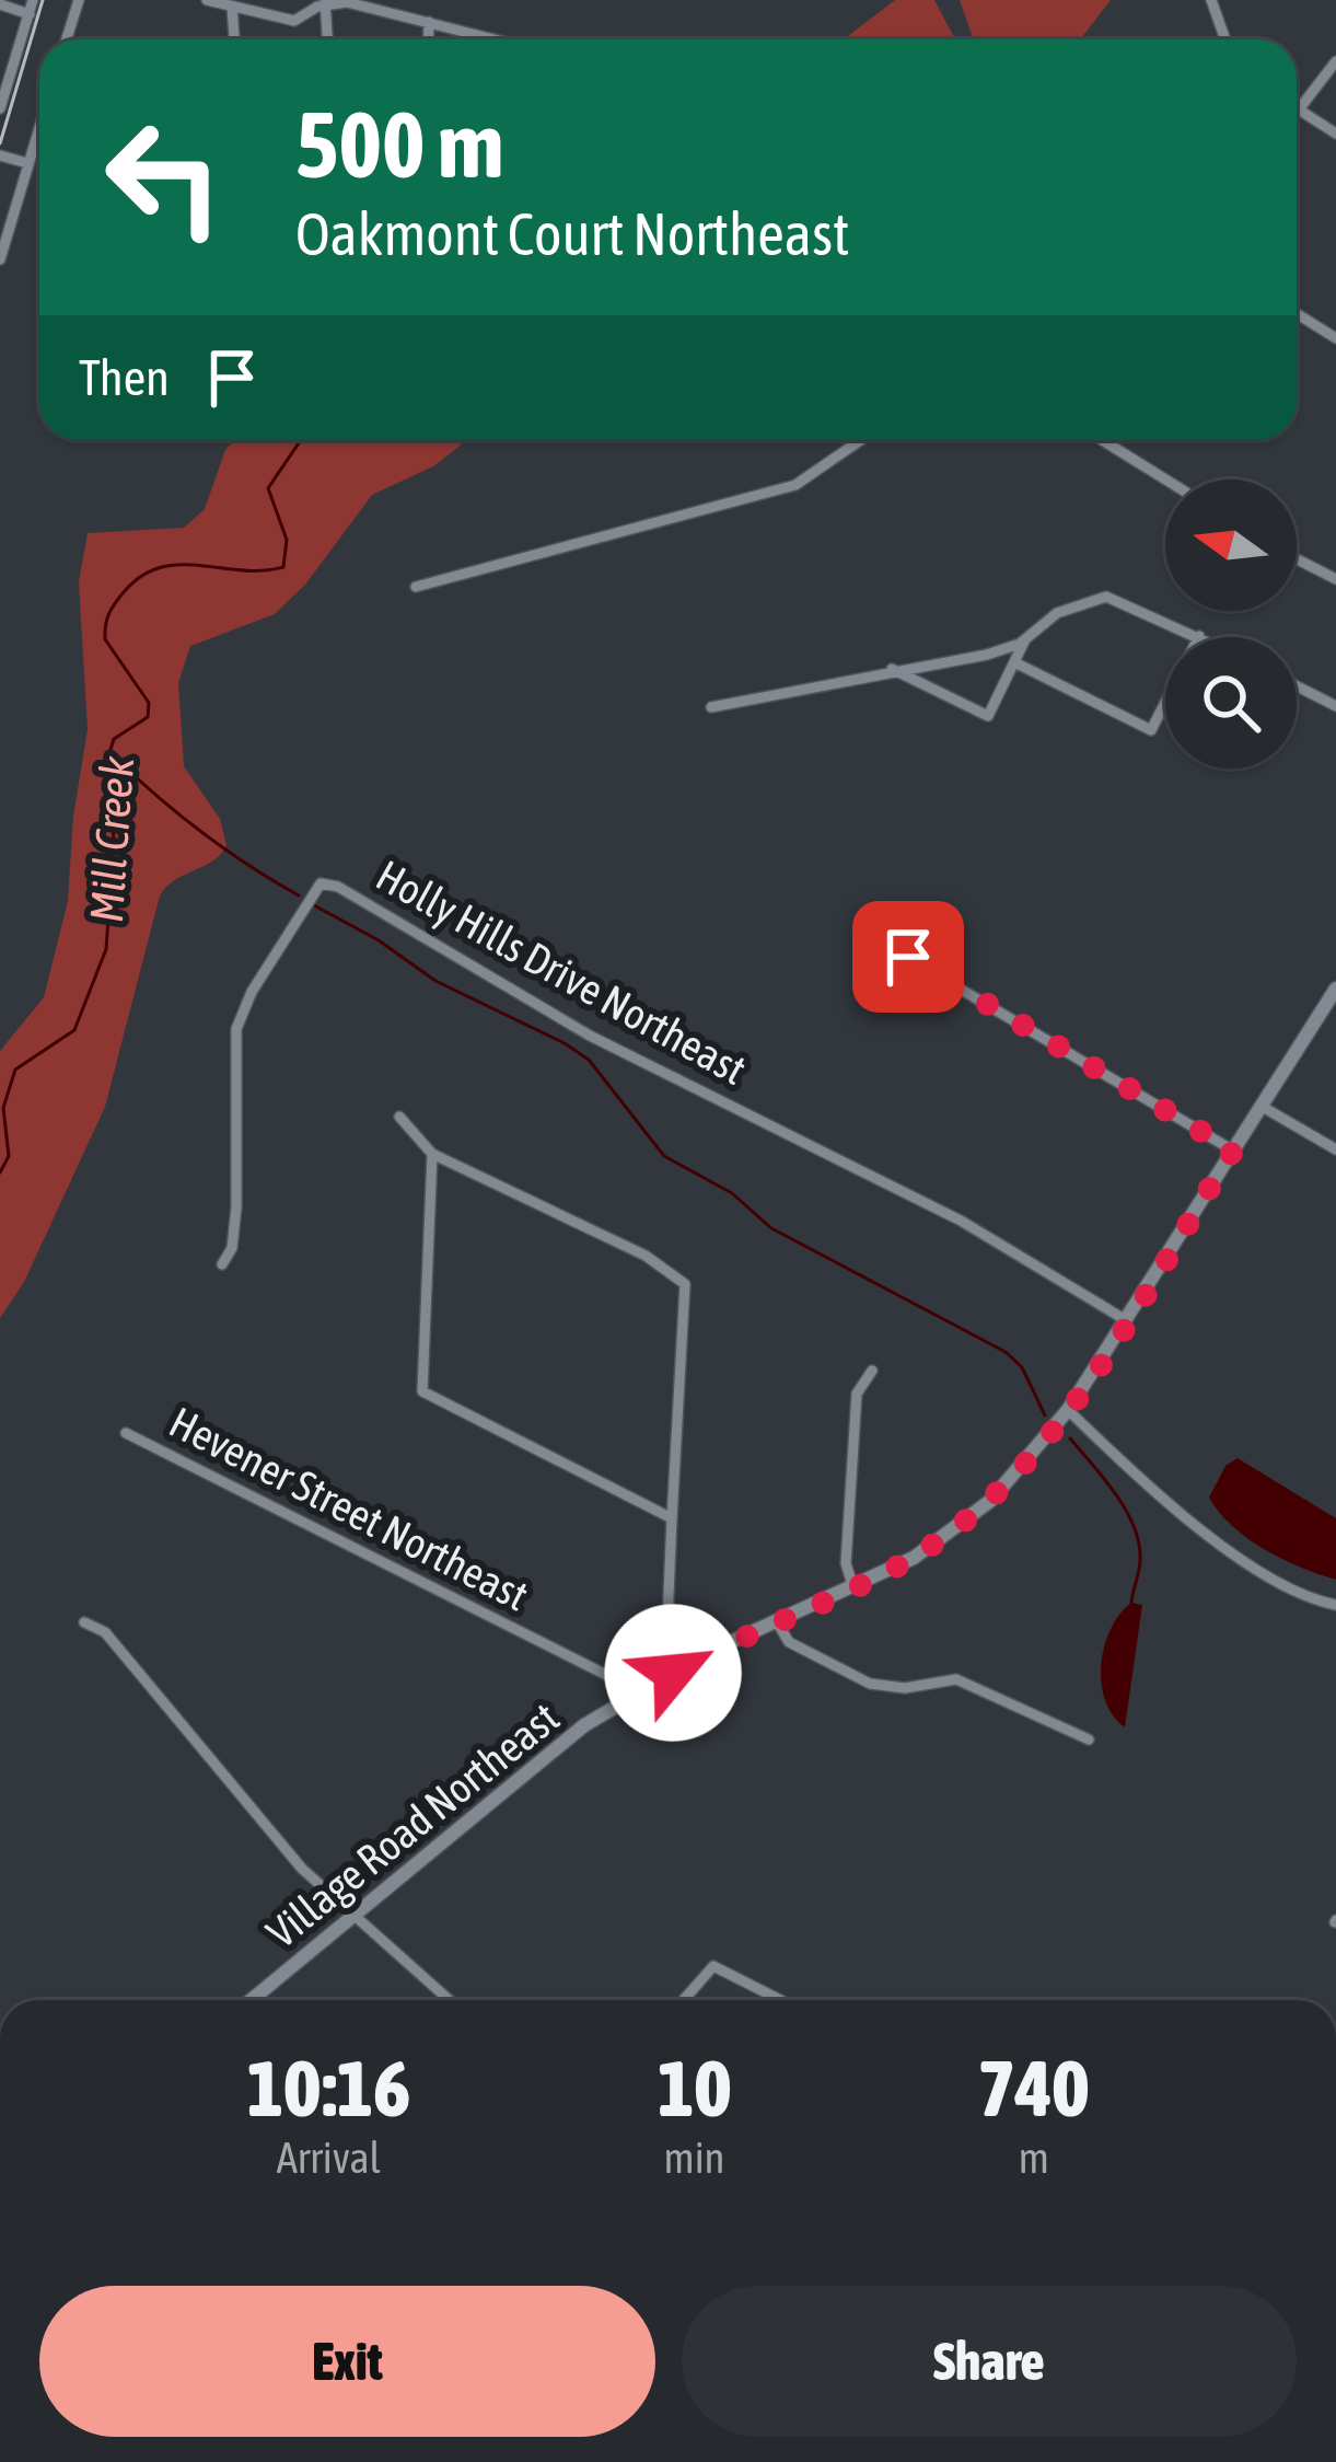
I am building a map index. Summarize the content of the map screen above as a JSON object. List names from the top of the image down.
{
  "streets": {
    "main road": ["Village Road Northeast"],
    "street": ["Holly Hills Drive Northeast", "Hevener Street Northeast"]
  },
  "crossings": [
    ["Holly Hills Drive Northeast", "Village Road Northeast"],
    ["Hevener Street Northeast", "Village Road Northeast"]
  ],
  "water": ["Mill Creek"],
  "north": "left",
  "page": {
    "turn": ["500 m", "Oakmont Court Northeast"],
    "then": "Then",
    "eta": [
      "10:16",
      "Arrival",
      "10",
      "min",
      "740",
      "m"
    ],
    "buttons": ["Exit", "Share"]
  }
}
